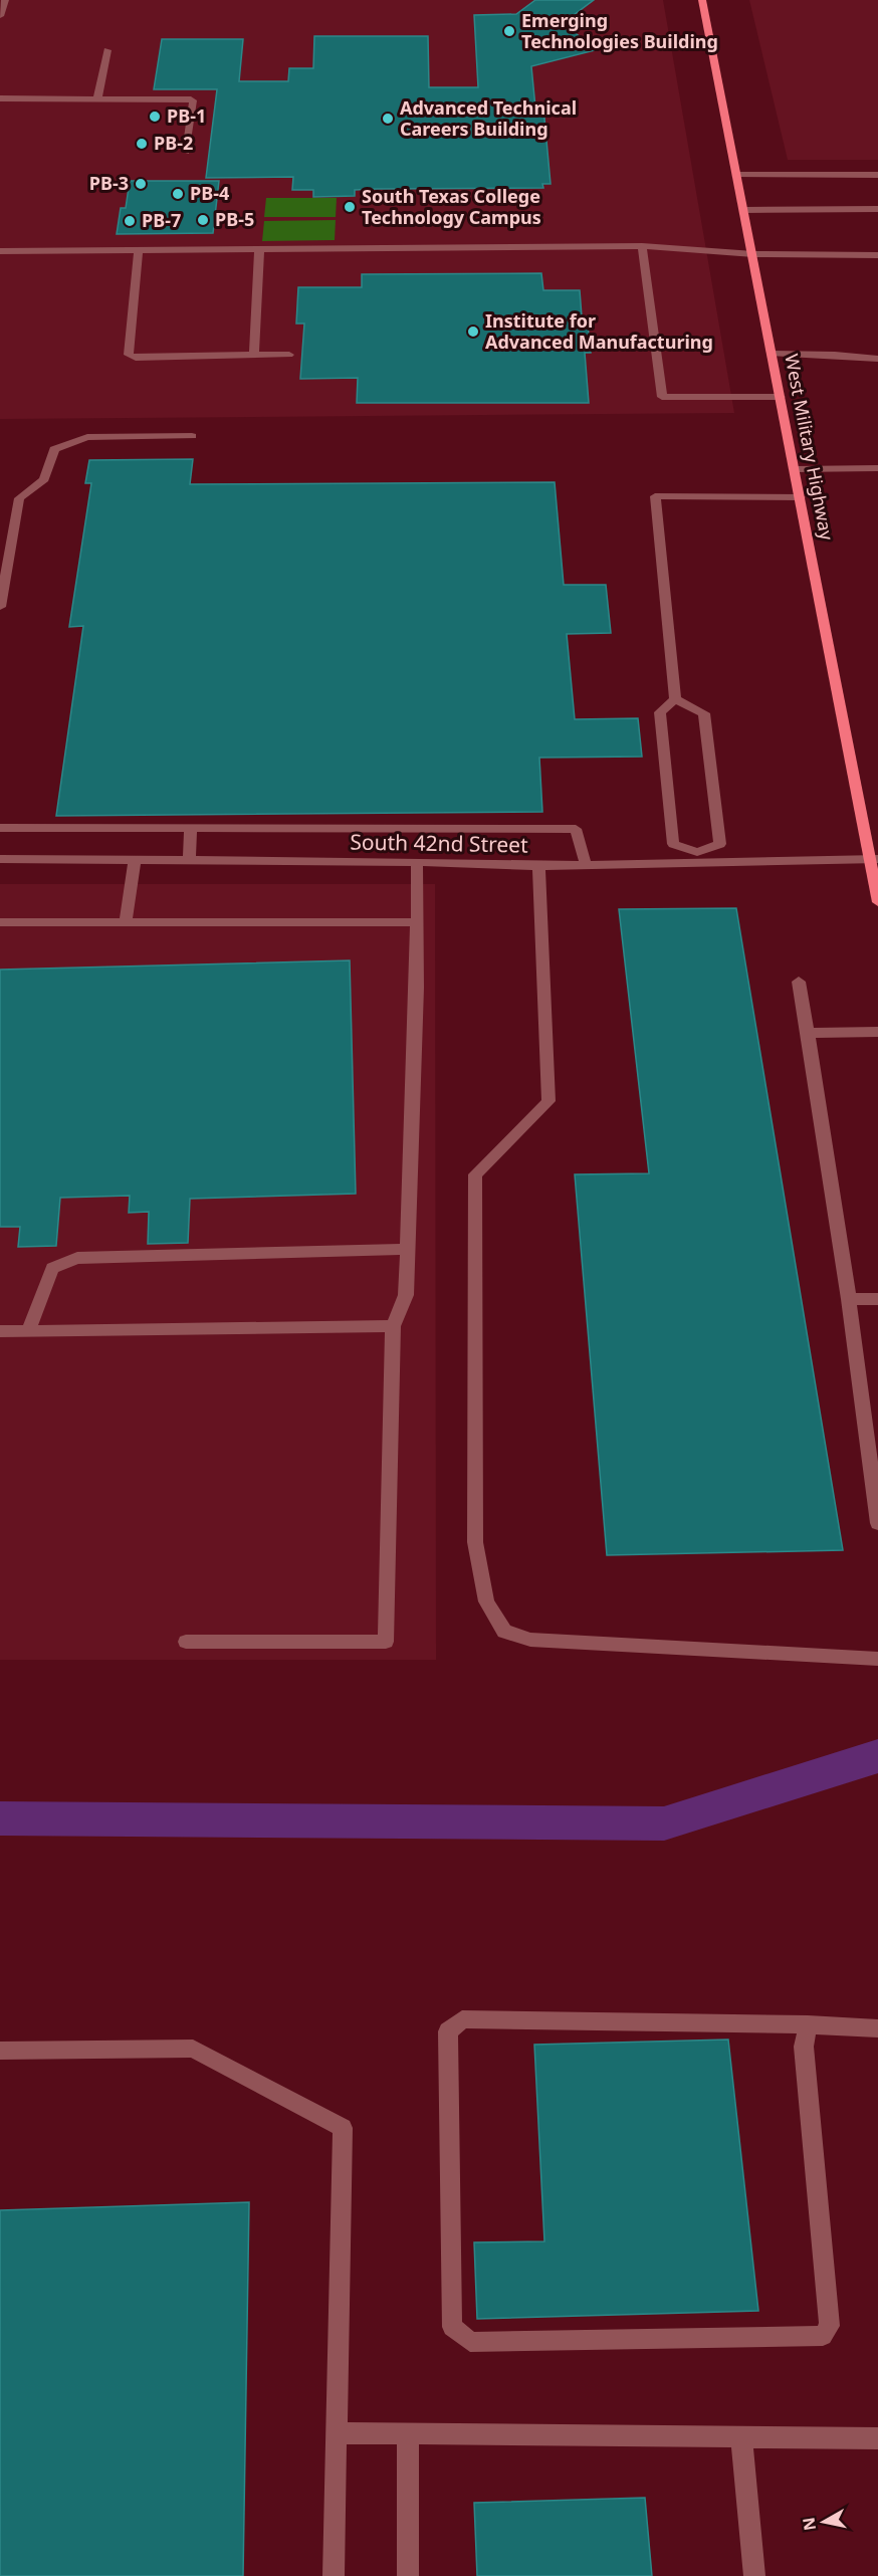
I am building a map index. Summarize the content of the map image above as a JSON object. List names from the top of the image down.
{
  "streets": {
    "main road": ["West Military Highway"],
    "street": ["South 42nd Street"]
  },
  "crossings": [
    ["West Military Highway", "South 42nd Street"]
  ],
  "places": [
    "Emerging Technologies Building",
    "PB-1",
    "Advanced Technical Careers Building",
    "PB-2",
    "PB-3",
    "PB-4",
    "South Texas College Technology Campus",
    "PB-5",
    "PB-7",
    "Institute for Advanced Manufacturing"
  ],
  "north": "left"
}
